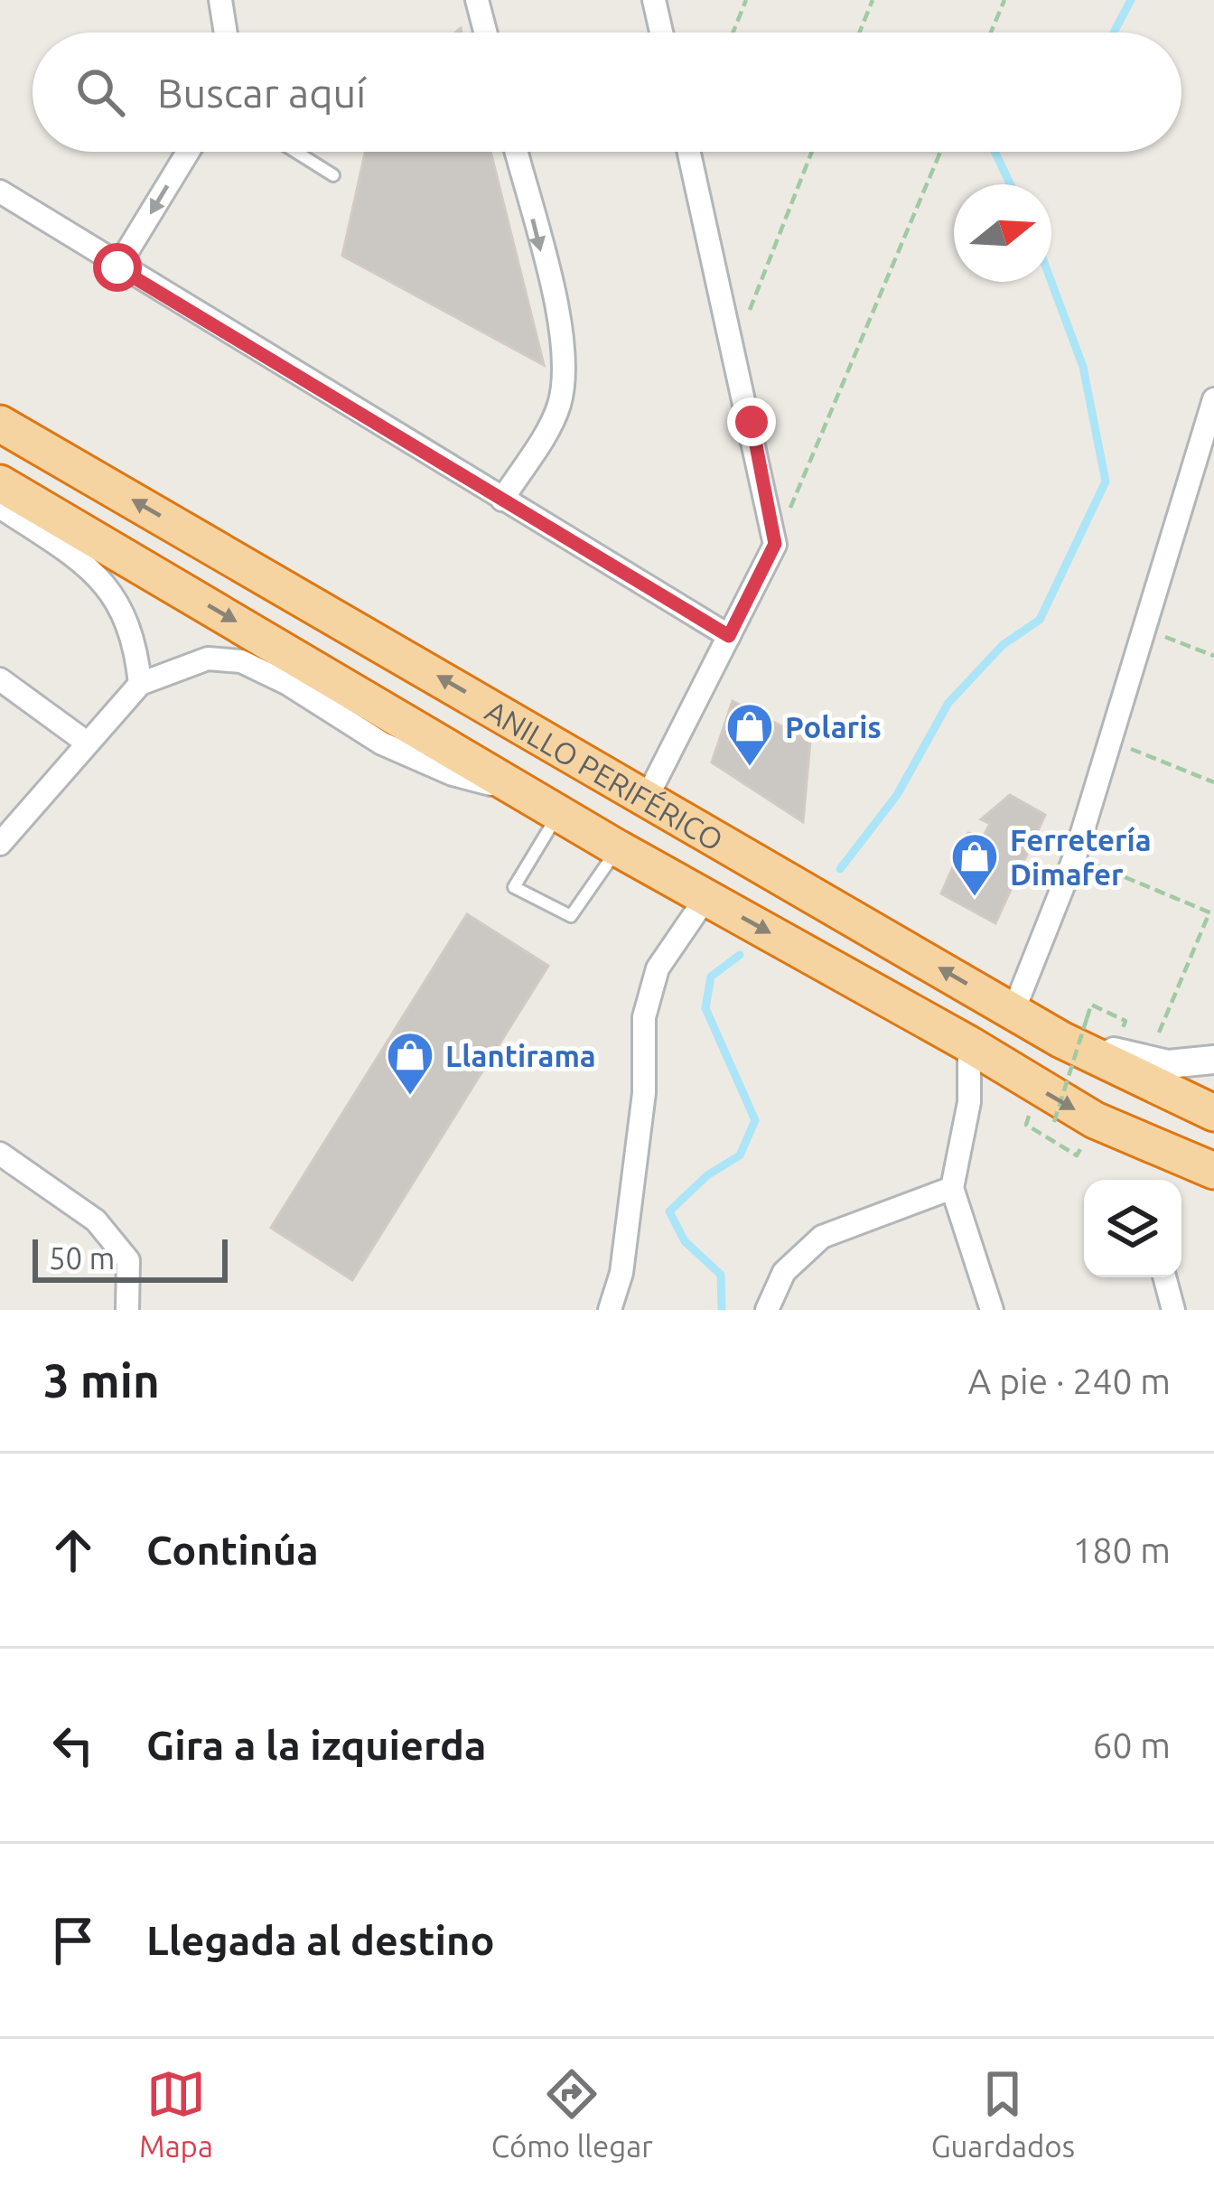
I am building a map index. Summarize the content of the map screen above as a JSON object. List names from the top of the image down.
{
  "streets": {
    "highway": ["ANILLO PERIFÉRICO"]
  },
  "places": {
    "shop": ["Polaris", "Ferretería Dimafer", "Llantirama"]
  },
  "scale_bar": "50 m",
  "north": "right",
  "page": {
    "search": "Buscar aquí",
    "scale": "50 m",
    "heading": ["3 min", "A pie · 240 m"],
    "list": [
      ["Continúa", "180 m"],
      ["Gira a la izquierda", "60 m"],
      "Llegada al destino"
    ],
    "nav": ["Mapa", "Cómo llegar", "Guardados"]
  }
}
